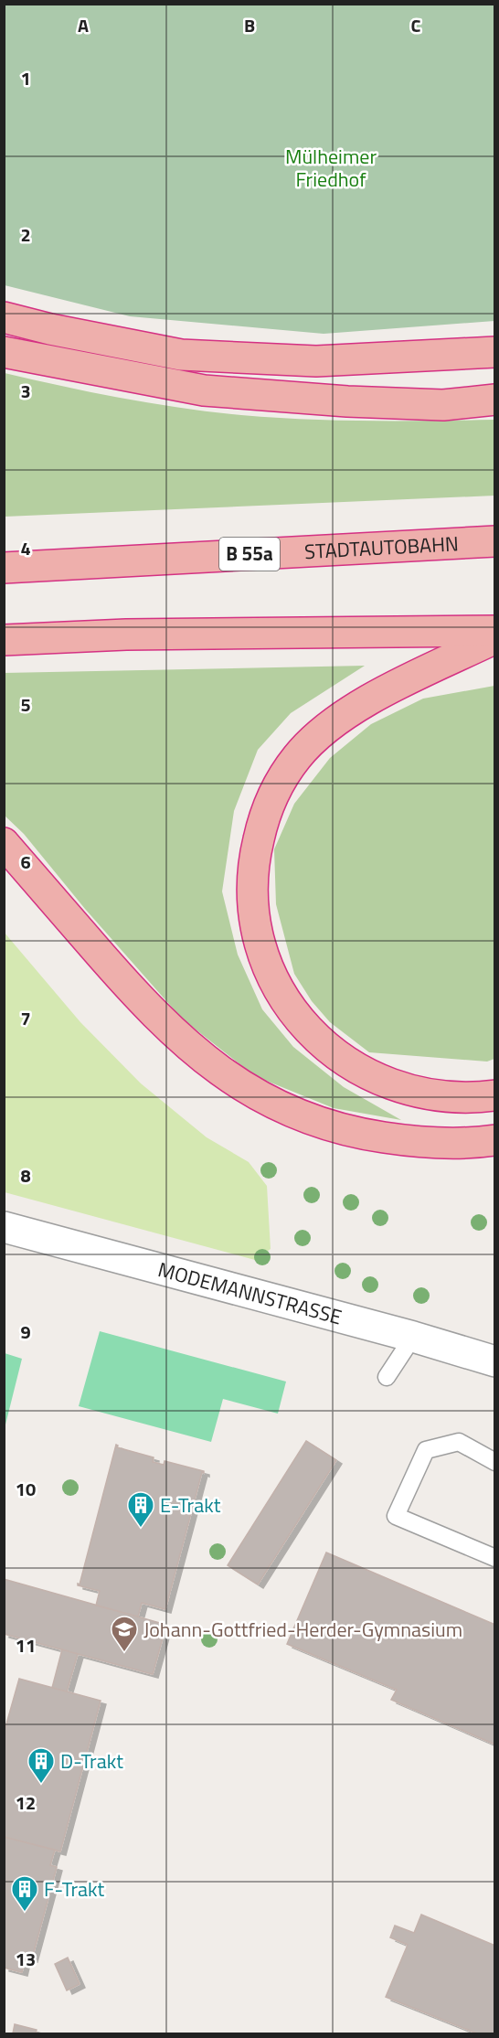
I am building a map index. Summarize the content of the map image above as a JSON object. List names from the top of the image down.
{
  "streets": {
    "highway": ["STADTAUTOBAHN", "B 55a"],
    "street": ["MODEMANNSTRASSE"]
  },
  "parks": ["Mülheimer Friedhof"],
  "places": {
    "building": ["E-Trakt", "D-Trakt", "F-Trakt"],
    "school or university": ["Johann-Gottfried-Herder-Gymnasium"]
  },
  "grid": {
    "columns": ["A", "B", "C"],
    "rows": [
      "1",
      "2",
      "3",
      "4",
      "5",
      "6",
      "7",
      "8",
      "9",
      "10",
      "11",
      "12",
      "13"
    ]
  }
}
